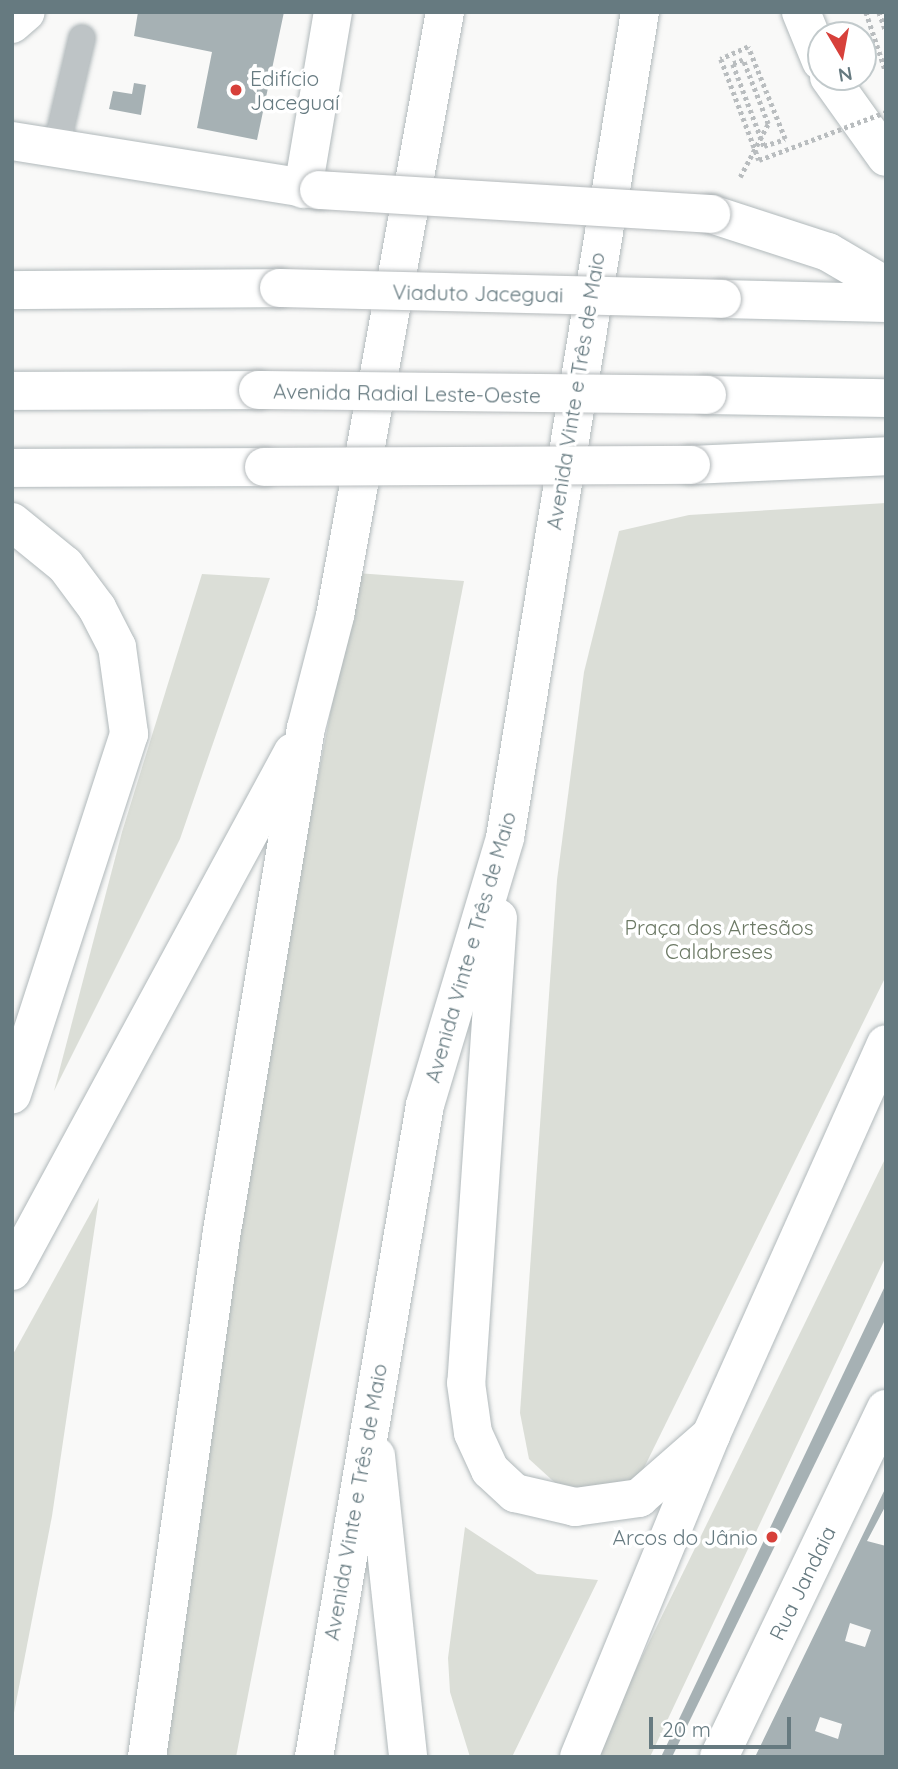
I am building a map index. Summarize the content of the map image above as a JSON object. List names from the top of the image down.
{
  "streets": {
    "main road": [
      "Viaduto Jaceguai",
      "Avenida Vinte e Três de Maio",
      "Avenida Radial Leste-Oeste",
      "Rua Jandaia"
    ]
  },
  "parks": ["Praça dos Artesãos Calabreses"],
  "places": ["Edifício Jaceguaí", "Arcos do Jânio"],
  "scale_bar": "20 m",
  "north": "bottom"
}
